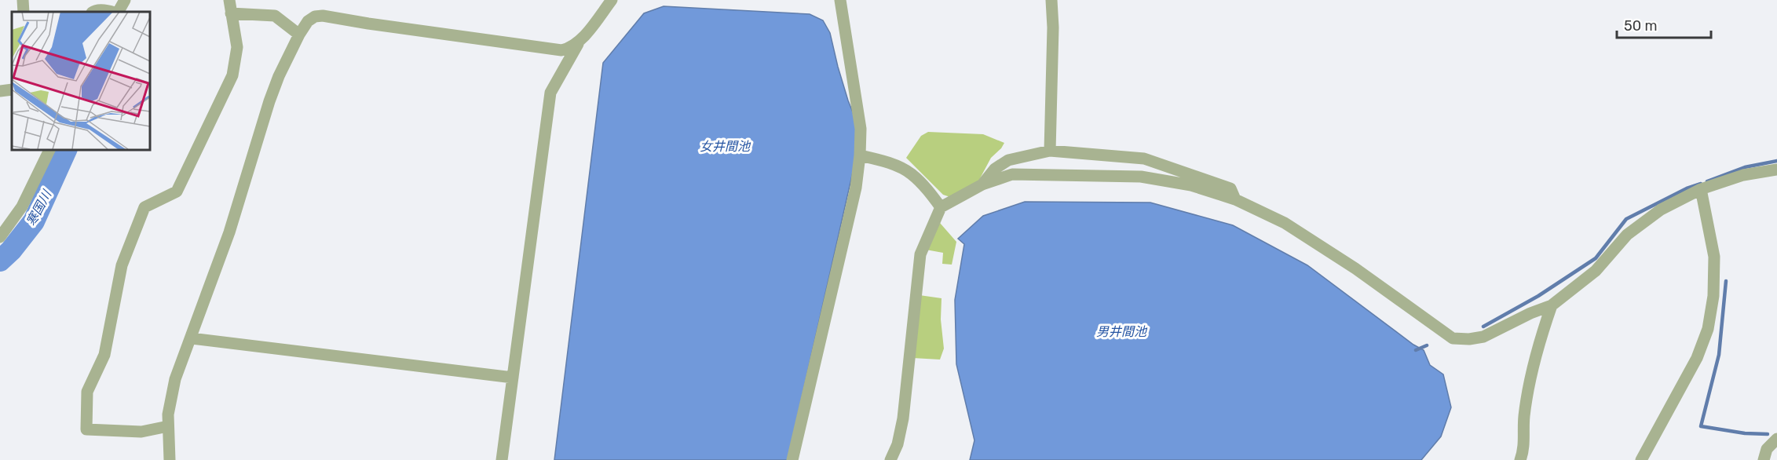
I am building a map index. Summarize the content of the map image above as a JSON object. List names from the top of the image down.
{
  "water": ["女井間池", "寒国川", "男井間池"],
  "scale_bar": "50 m"
}
